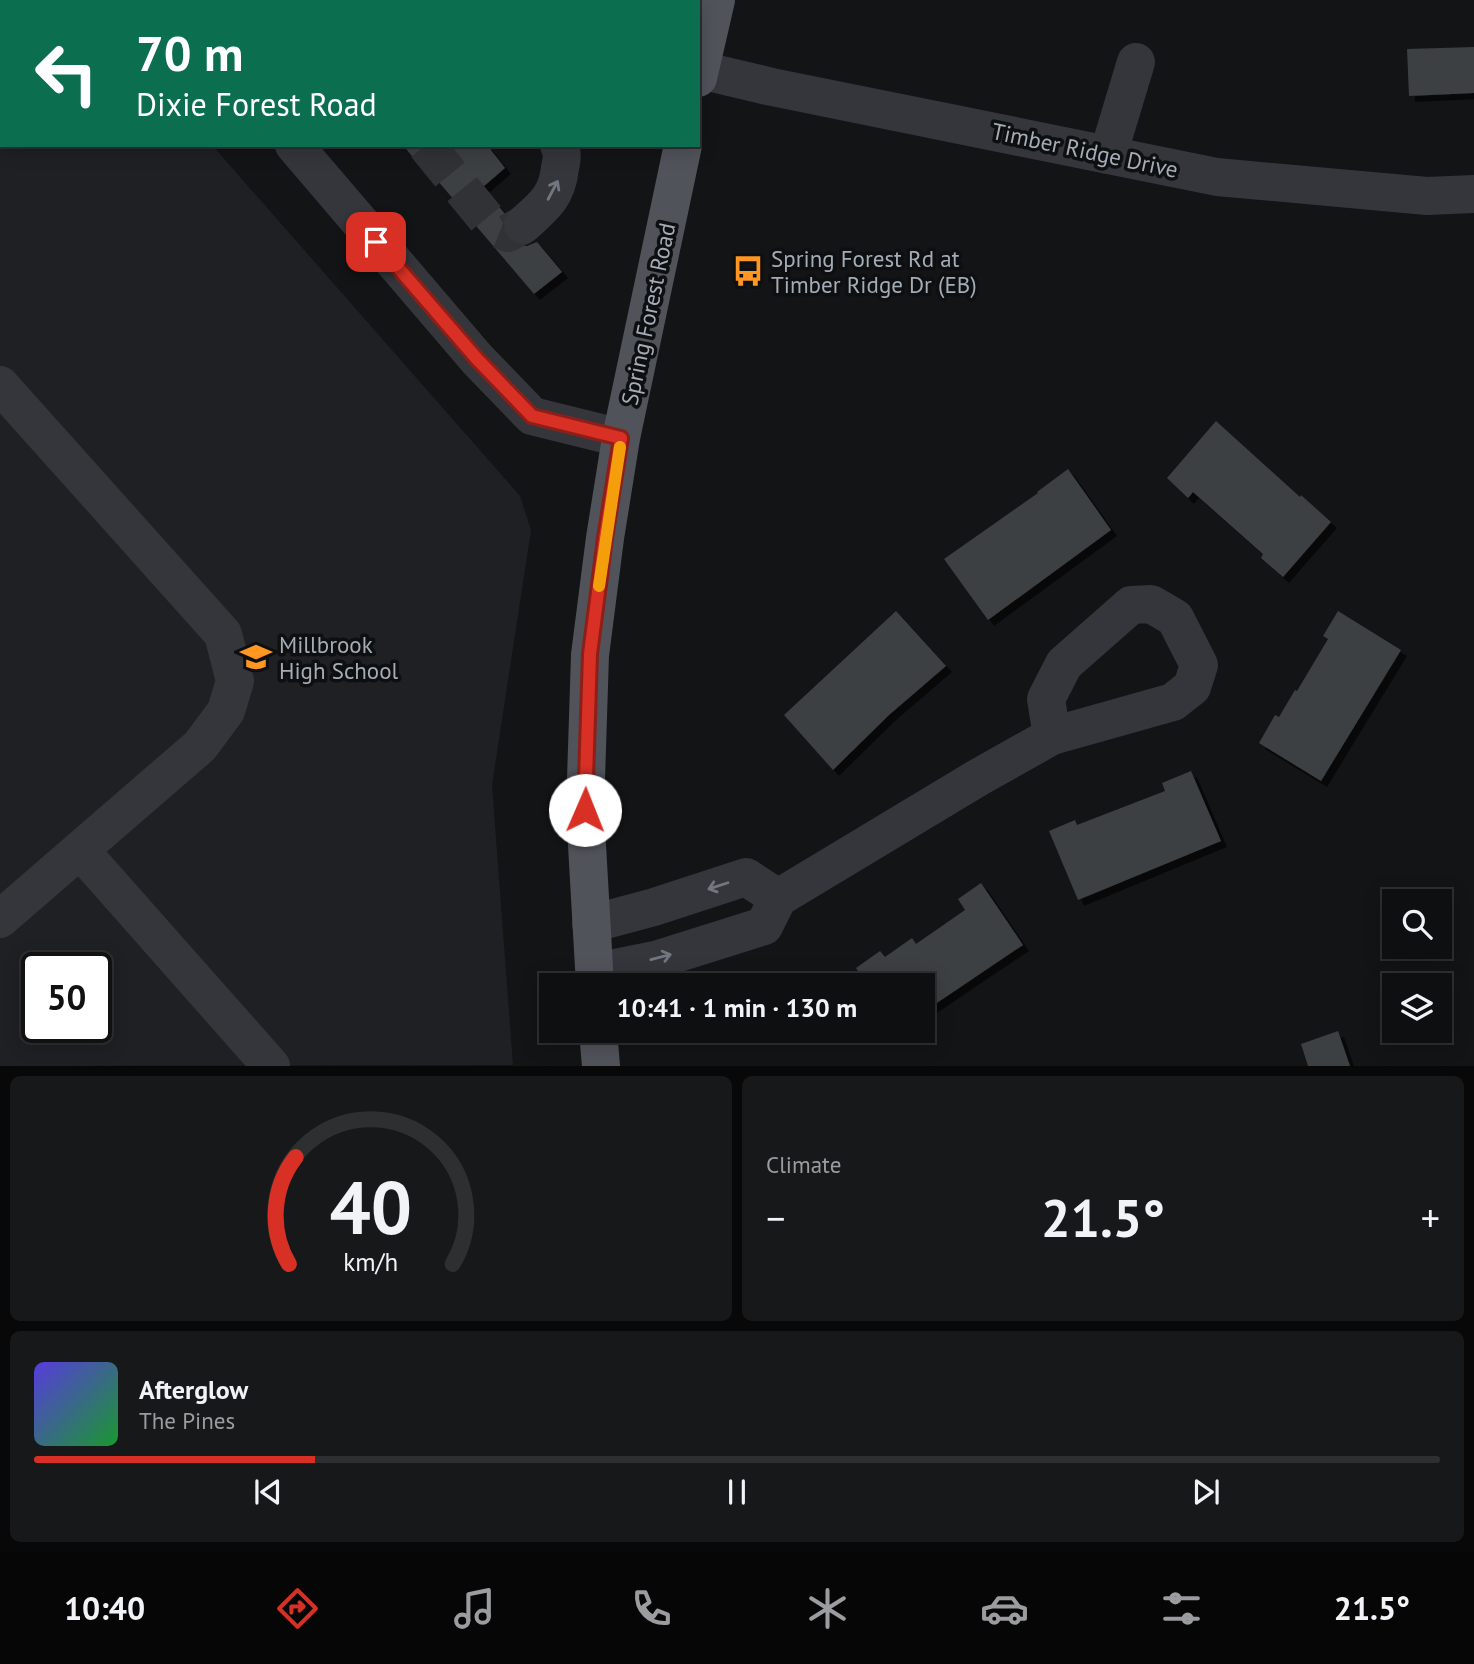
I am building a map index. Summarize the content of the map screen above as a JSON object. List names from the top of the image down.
{
  "streets": {
    "main road": ["Spring Forest Road"],
    "street": ["Timber Ridge Drive"]
  },
  "places": {
    "bus stop": ["Spring Forest Rd at Timber Ridge Dr (EB)"],
    "school or university": ["Millbrook High School"]
  },
  "page": {
    "turn": ["70 m", "Dixie Forest Road"],
    "limit": "50",
    "trip": "10:41 · 1 min · 130 m",
    "tile": "Climate",
    "heat": ["−", "21.5°", "+"],
    "song": ["Afterglow", "The Pines"],
    "tabs": ["10:40", "21.5°"],
    "gauge": ["40", "km/h"]
  }
}
